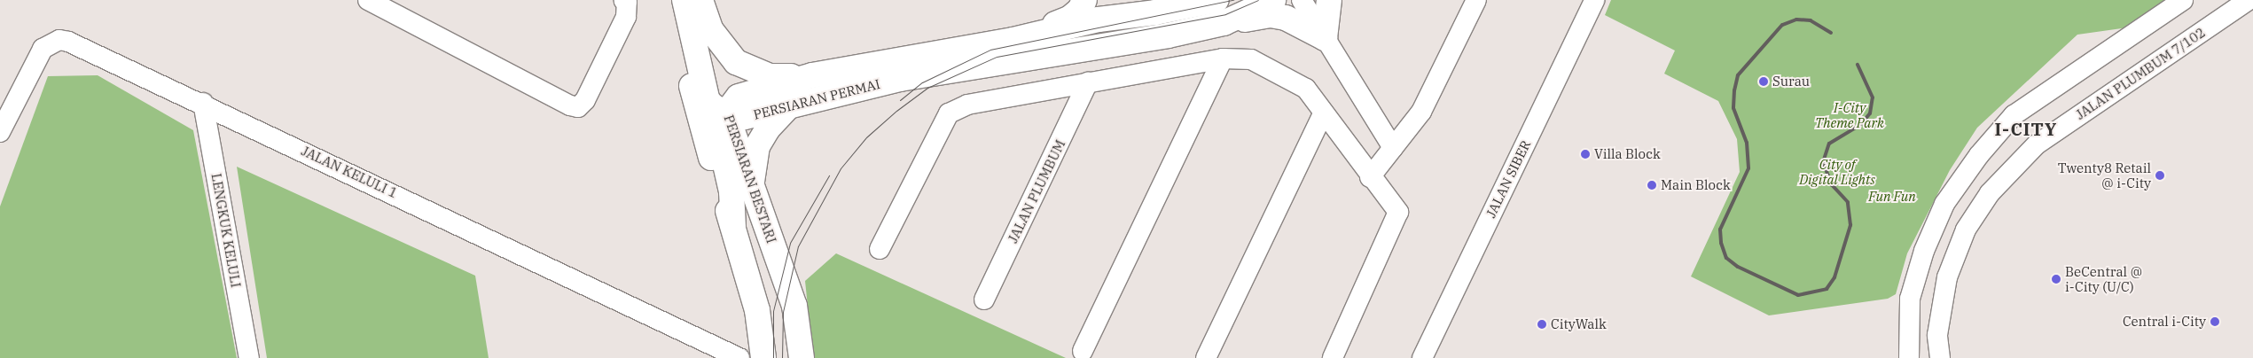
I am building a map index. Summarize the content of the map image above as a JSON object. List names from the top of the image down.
{
  "streets": {
    "main road": ["PERSIARAN PERMAI", "PERSIARAN BESTARI"],
    "street": [
      "JALAN PLUMBUM 7/102",
      "JALAN KELULI 1",
      "JALAN SIBER",
      "JALAN PLUMBUM",
      "LENGKUK KELULI"
    ]
  },
  "crossings": [
    ["PERSIARAN PERMAI", "PERSIARAN BESTARI"],
    ["JALAN KELULI 1", "LENGKUK KELULI"]
  ],
  "districts": ["I-CITY"],
  "parks": ["I-City Theme Park", "City of Digital Lights", "Fun Fun"],
  "places": [
    "Surau",
    "Villa Block",
    "Twenty8 Retail @ i-City",
    "Main Block",
    "BeCentral @ i-City (U/C)",
    "Central i-City",
    "CityWalk"
  ]
}
